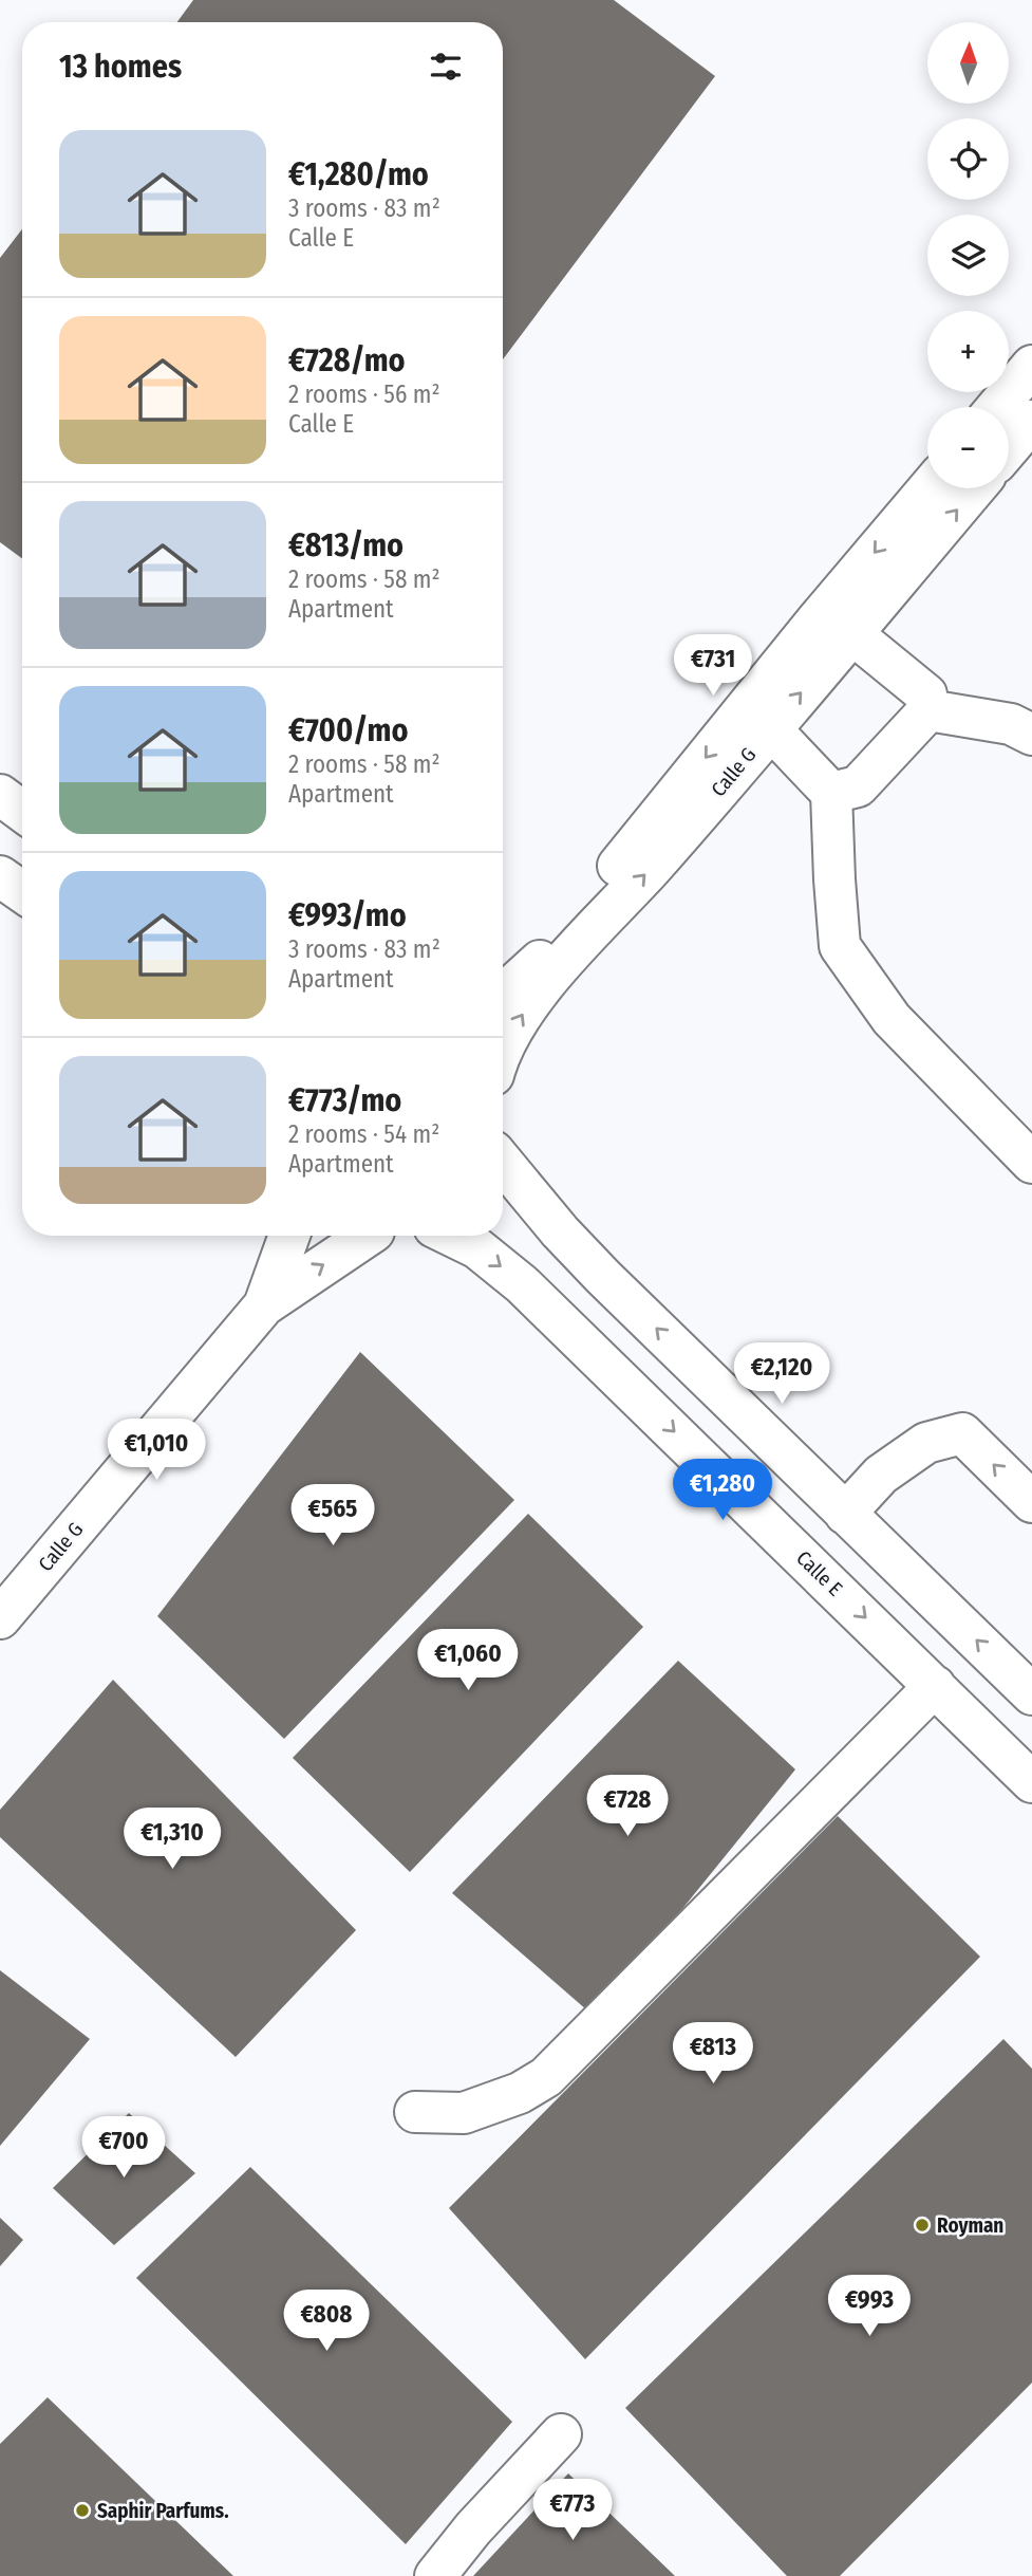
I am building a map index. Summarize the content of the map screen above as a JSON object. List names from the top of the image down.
{
  "streets": {
    "street": ["Calle G", "Calle E"]
  },
  "places": ["Royman", "Saphir Parfums."],
  "north": "top",
  "page": {
    "map_buttons": ["+", "−"],
    "heading": "13 homes",
    "list": [
      {
        "name": "€1,280/mo",
        "note": "3 rooms · 83 m² · Calle E"
      },
      {
        "name": "€728/mo",
        "note": "2 rooms · 56 m² · Calle E"
      },
      {
        "name": "€813/mo",
        "note": "2 rooms · 58 m² · Apartment"
      },
      {
        "name": "€700/mo",
        "note": "2 rooms · 58 m² · Apartment"
      },
      {
        "name": "€993/mo",
        "note": "3 rooms · 83 m² · Apartment"
      },
      {
        "name": "€773/mo",
        "note": "2 rooms · 54 m² · Apartment"
      }
    ],
    "price": [
      "€731",
      "€2,120",
      "€1,010",
      "€1,280",
      "€565",
      "€1,060",
      "€728",
      "€1,310",
      "€813",
      "€700",
      "€993",
      "€808",
      "€773"
    ]
  }
}
